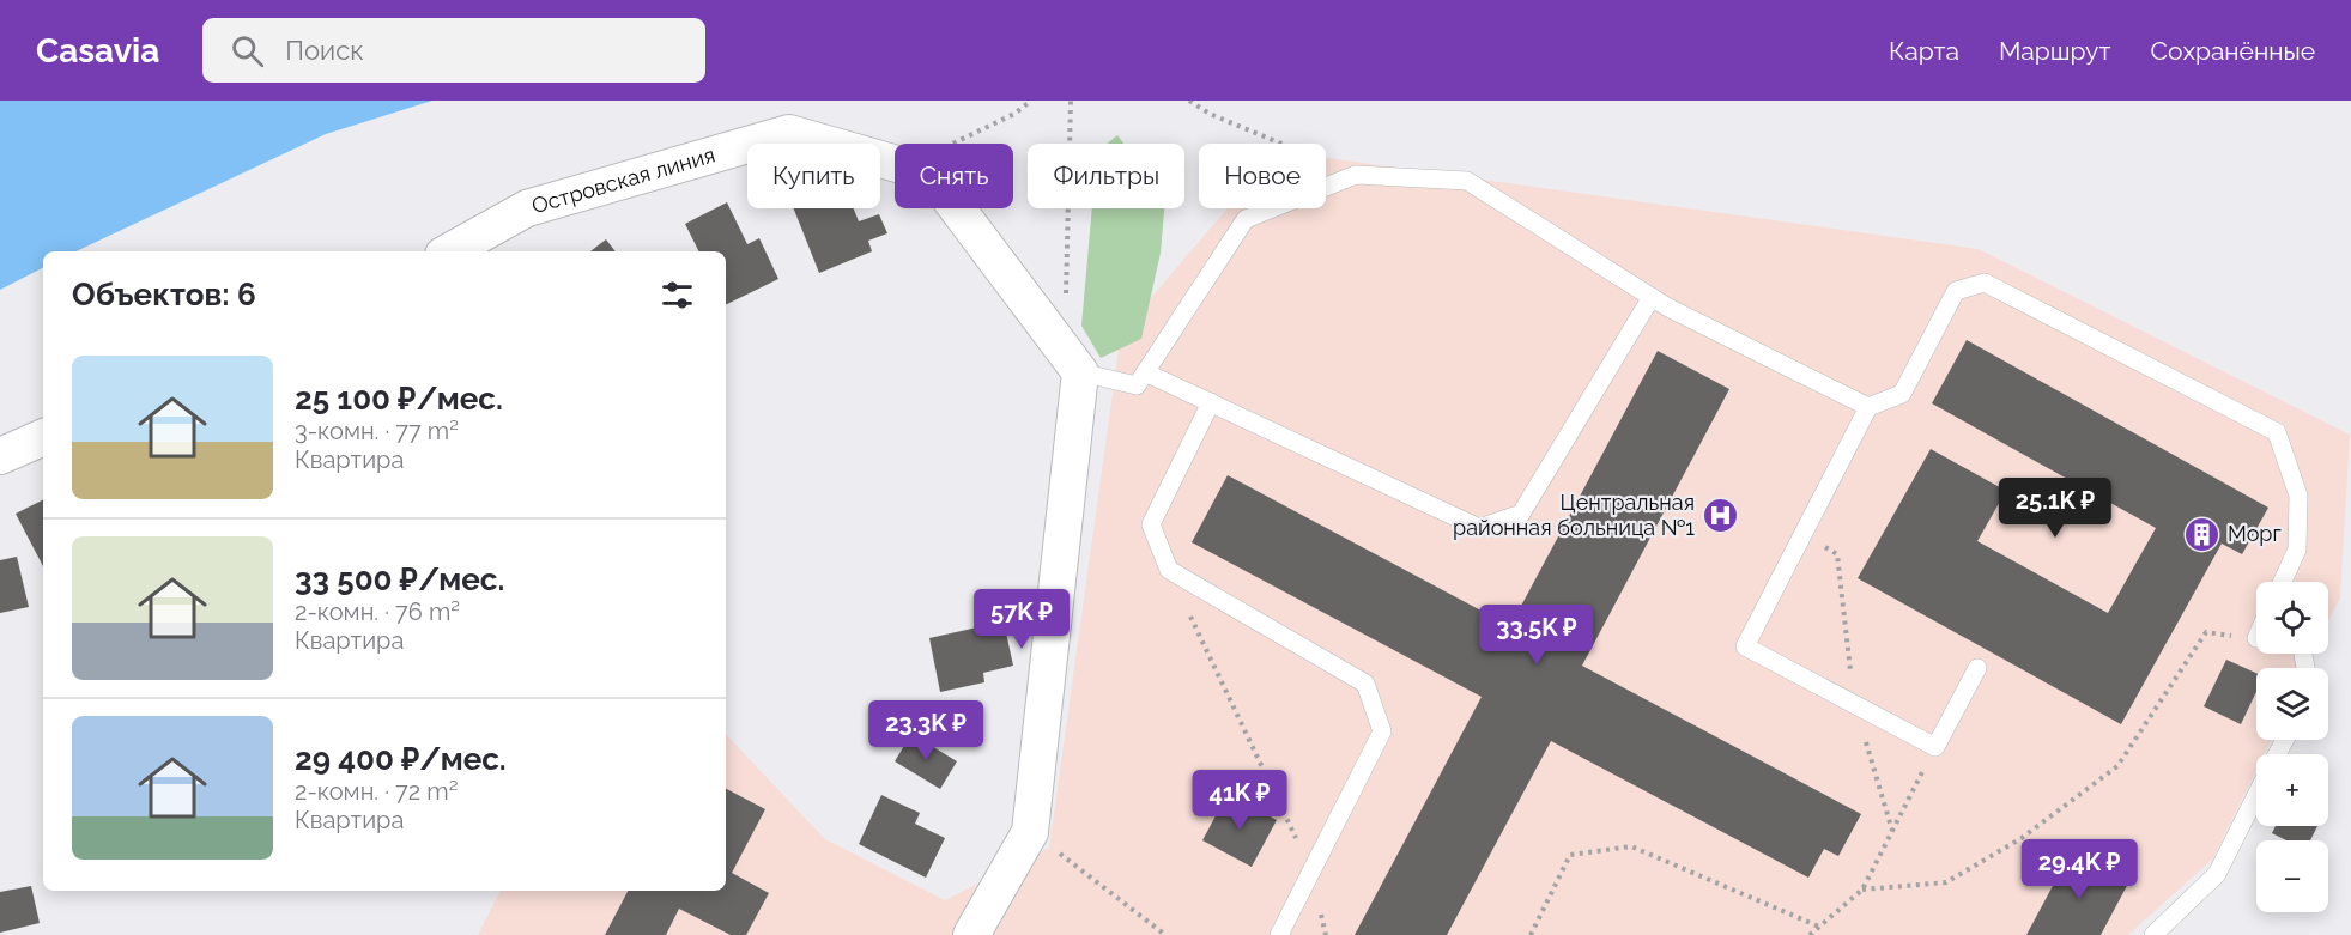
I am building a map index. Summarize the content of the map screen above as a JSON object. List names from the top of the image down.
{
  "streets": {
    "street": ["Островская линия"]
  },
  "places": {
    "hospital": ["Центральная районная больница №1"],
    "building": ["Морг"]
  },
  "page": {
    "header": "Casavia",
    "search": "Поиск",
    "nav": ["Карта", "Маршрут", "Сохранённые"],
    "chip": [
      "Купить",
      "Снять",
      "Фильтры",
      "Новое"
    ],
    "heading": "Объектов: 6",
    "list": [
      {
        "name": "25 100 ₽/мес.",
        "note": "3-комн. · 77 m² · Квартира"
      },
      {
        "name": "33 500 ₽/мес.",
        "note": "2-комн. · 76 m² · Квартира"
      },
      {
        "name": "29 400 ₽/мес.",
        "note": "2-комн. · 72 m² · Квартира"
      }
    ],
    "price": [
      "25.1K ₽",
      "57K ₽",
      "33.5K ₽",
      "23.3K ₽",
      "41K ₽",
      "29.4K ₽"
    ],
    "map_buttons": ["+", "−"]
  }
}
